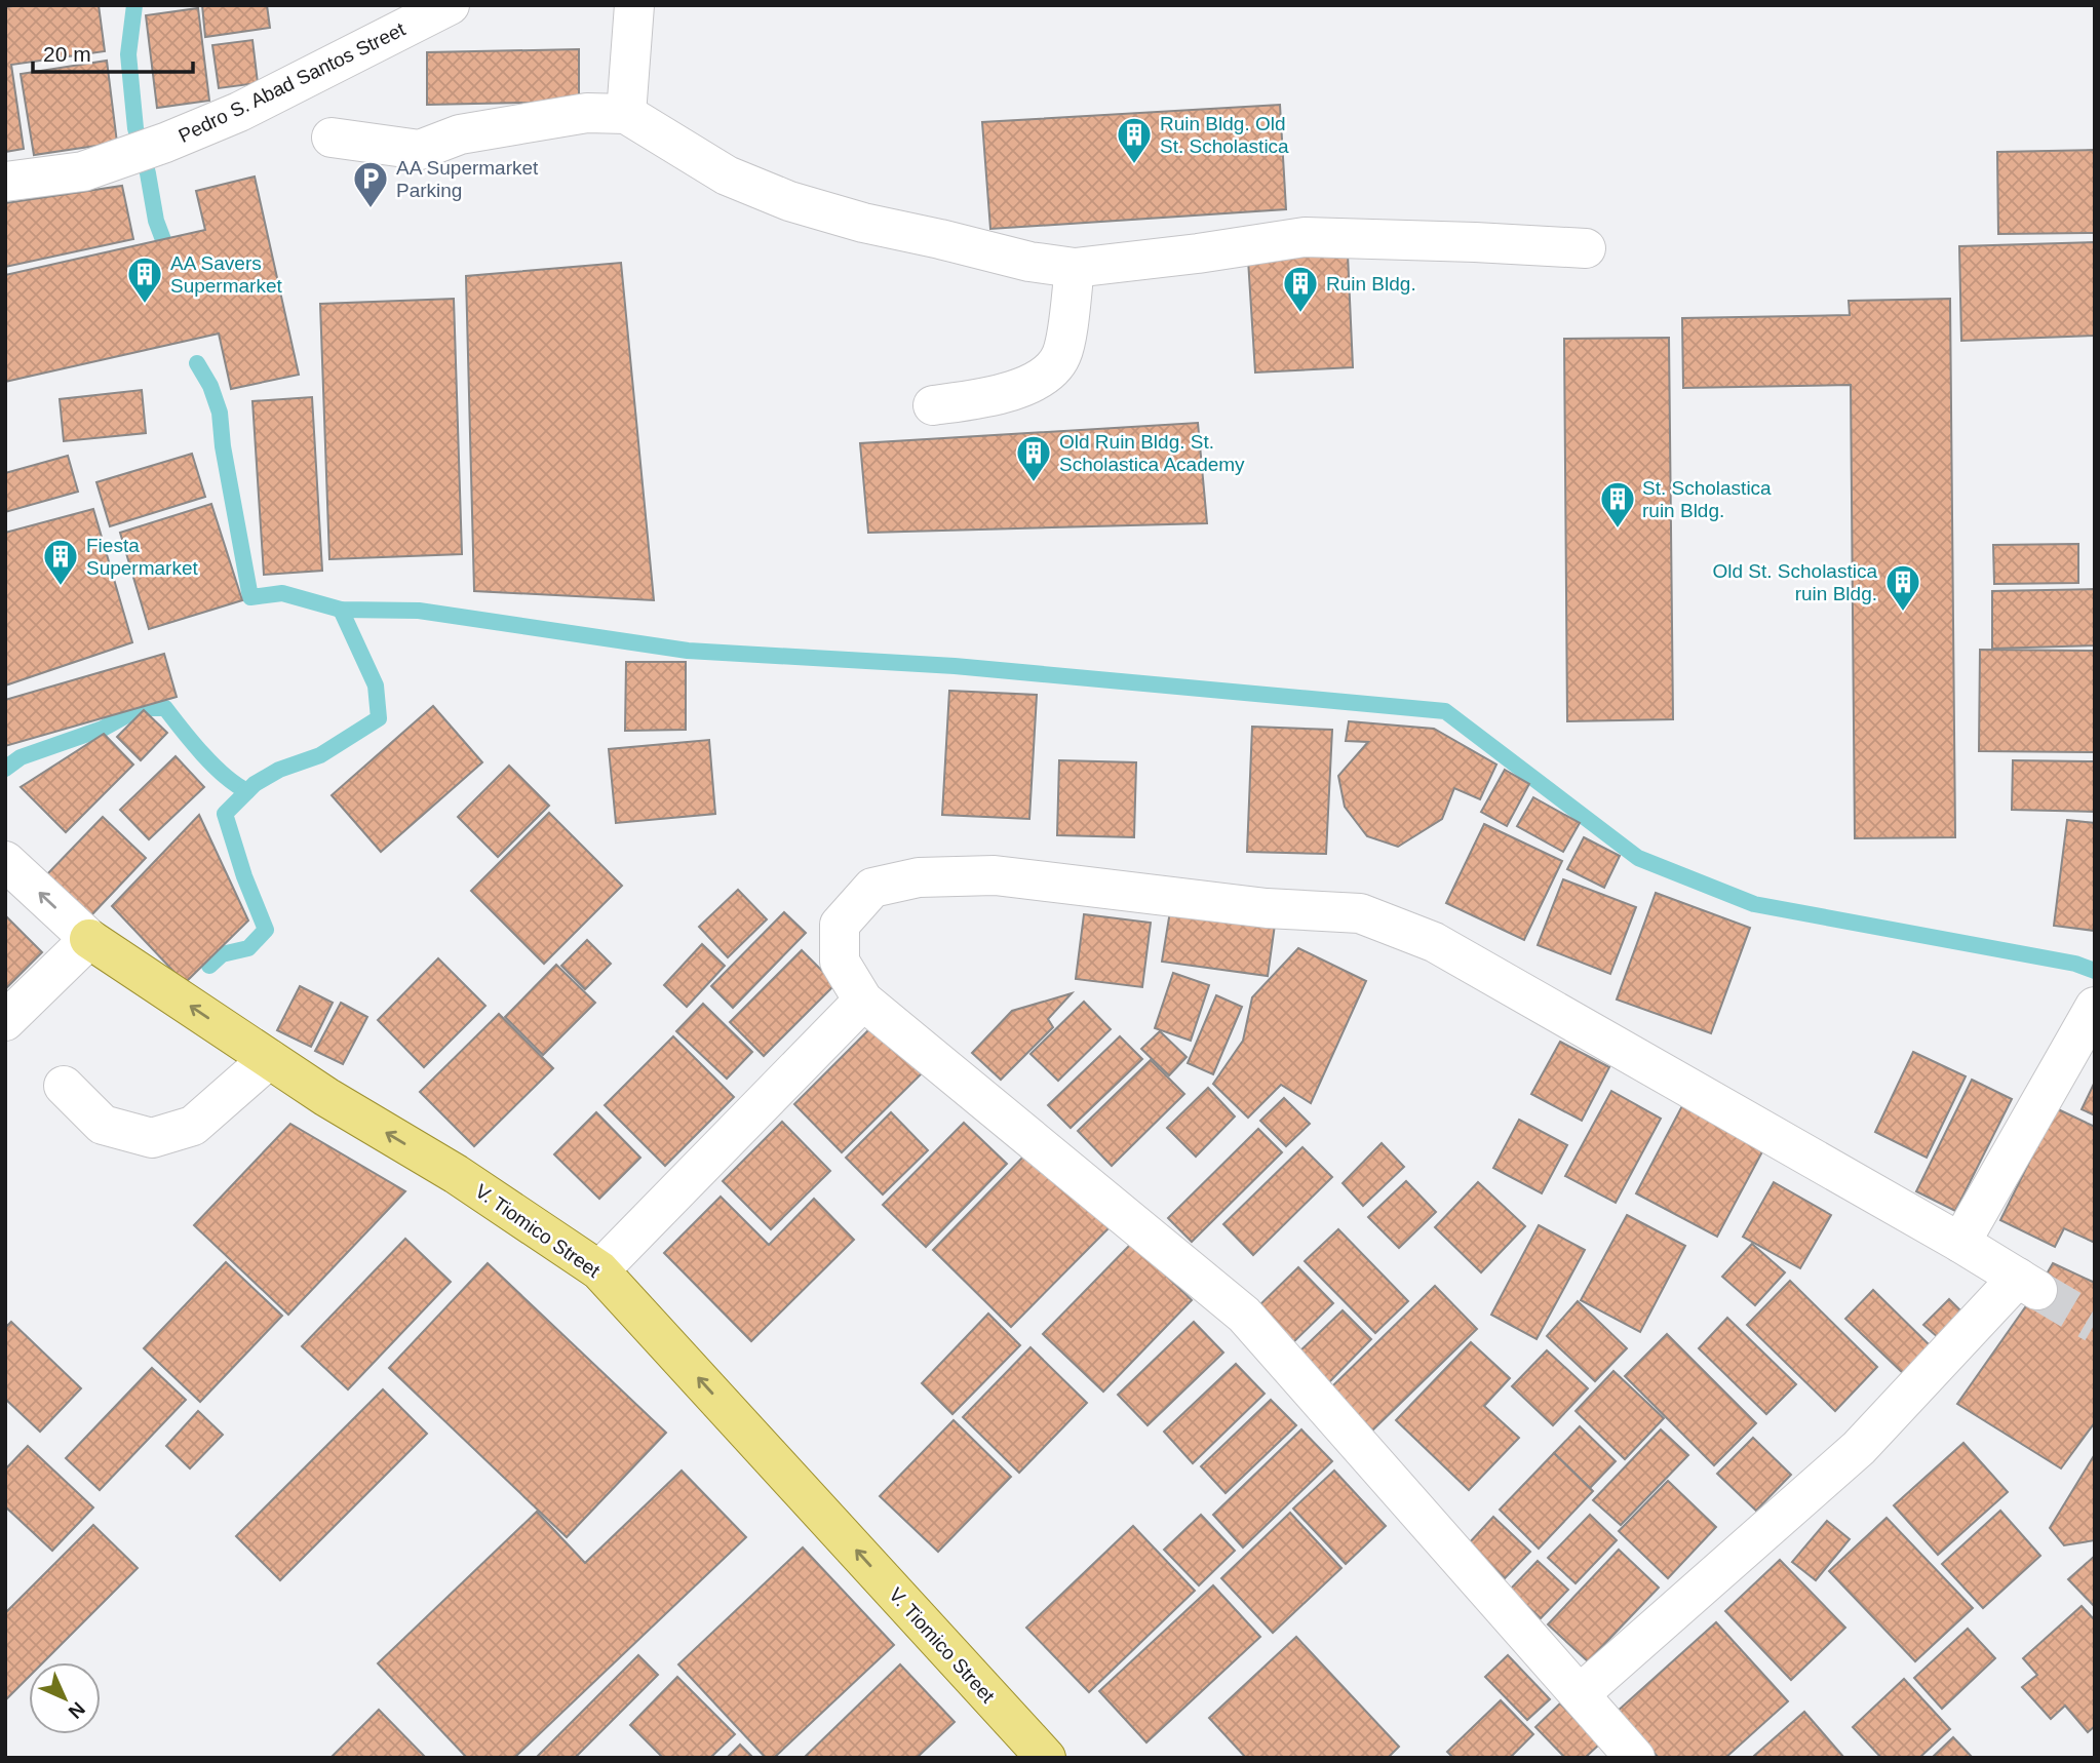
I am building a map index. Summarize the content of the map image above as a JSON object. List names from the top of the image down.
{
  "streets": {
    "main road": ["V. Tiomico Street"],
    "street": ["Pedro S. Abad Santos Street"]
  },
  "one_way": ["V. Tiomico Street"],
  "places": {
    "building": [
      "Ruin Bldg. Old St. Scholastica",
      "AA Savers Supermarket",
      "Ruin Bldg.",
      "Old Ruin Bldg. St. Scholastica Academy",
      "St. Scholastica ruin Bldg.",
      "Fiesta Supermarket",
      "Old St. Scholastica ruin Bldg."
    ],
    "parking": ["AA Supermarket Parking"]
  },
  "scale_bar": "20 m",
  "north": "bottom right"
}
